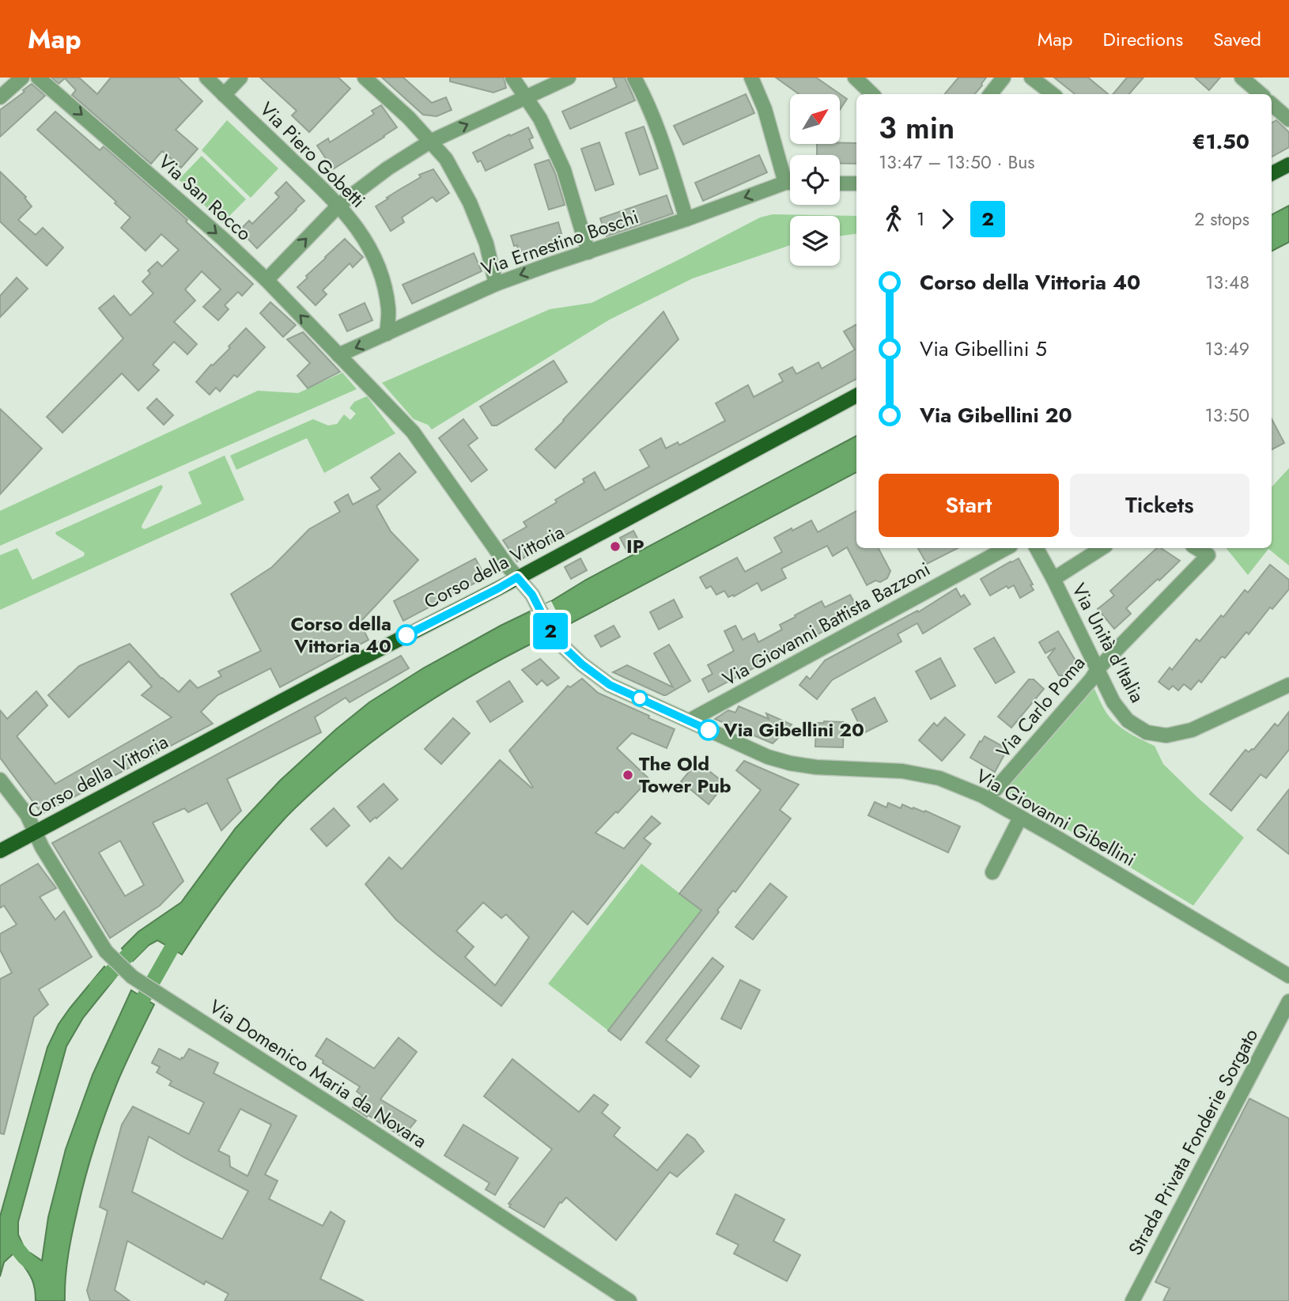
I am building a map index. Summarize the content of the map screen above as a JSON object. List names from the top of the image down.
{
  "streets": {
    "main road": ["Corso della Vittoria"],
    "street": [
      "Via Piero Gobetti",
      "Via San Rocco",
      "Via Ernestino Boschi",
      "Via Giovanni Battista Bazzoni",
      "Via Unità d'Italia",
      "Via Carlo Poma",
      "Via Giovanni Gibellini",
      "Via Domenico Maria da Novara",
      "Strada Privata Fonderie Sorgato"
    ]
  },
  "crossings": [
    ["Via Piero Gobetti", "Via Ernestino Boschi"],
    ["Via San Rocco", "Via Ernestino Boschi"],
    ["Via San Rocco", "Corso della Vittoria"],
    ["Via San Rocco", "Via Giovanni Gibellini"],
    ["Corso della Vittoria", "Via Giovanni Gibellini"],
    ["Corso della Vittoria", "Via Domenico Maria da Novara"],
    ["Via Giovanni Battista Bazzoni", "Via Giovanni Gibellini"],
    ["Via Unità d'Italia", "Via Carlo Poma"]
  ],
  "one_way": ["Via Ernestino Boschi"],
  "places": [
    "IP",
    "Corso della Vittoria 40",
    "Via Gibellini 20",
    "The Old Tower Pub"
  ],
  "lines": ["bus line 2"],
  "north": "top right",
  "page": {
    "header": "Map",
    "nav": ["Map", "Directions", "Saved"],
    "on_map": "2",
    "heading": ["3 min", "13:47 – 13:50 · Bus", "€1.50"],
    "legs": ["1", "2", "2 stops"],
    "list": [
      {
        "name": "Corso della Vittoria 40",
        "value": "13:48"
      },
      {
        "name": "Via Gibellini 5",
        "value": "13:49"
      },
      {
        "name": "Via Gibellini 20",
        "value": "13:50"
      }
    ],
    "buttons": ["Start", "Tickets"]
  }
}
